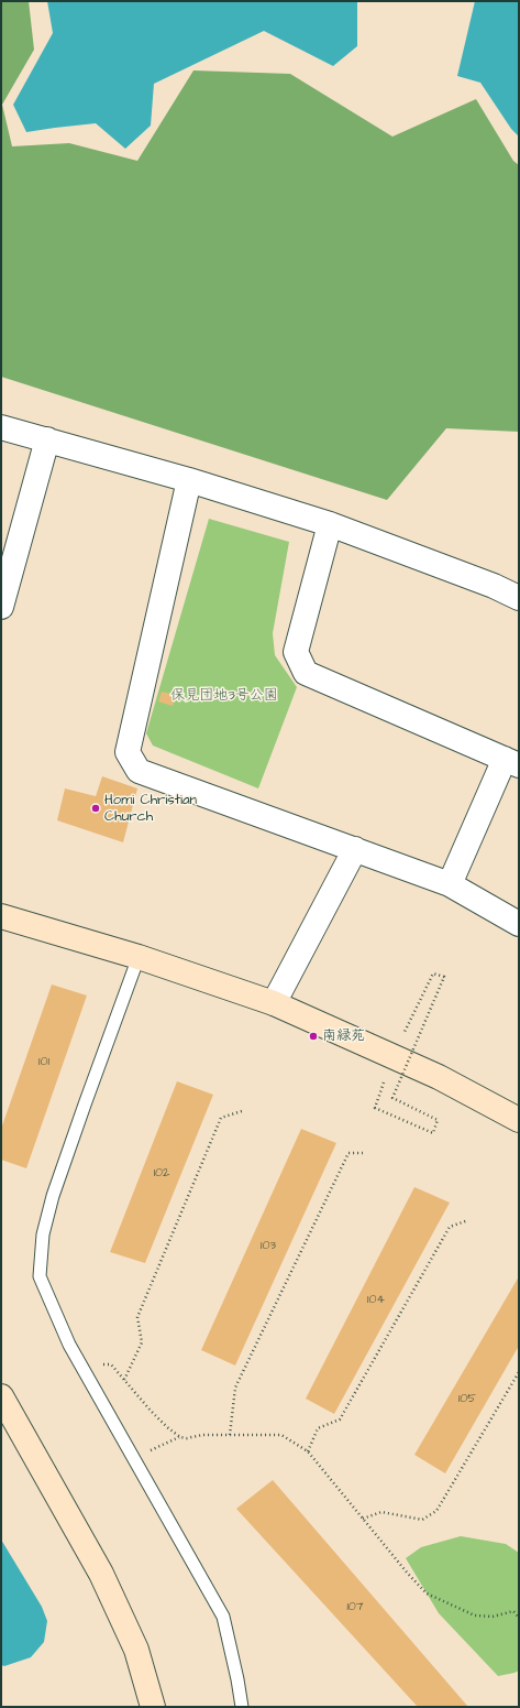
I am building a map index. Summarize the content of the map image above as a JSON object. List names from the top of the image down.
{
  "parks": ["保見団地3号公園"],
  "places": ["Homi Christian Church", "南緑苑"],
  "house_numbers": [
    "101",
    "102",
    "103",
    "104",
    "105",
    "107"
  ]
}
